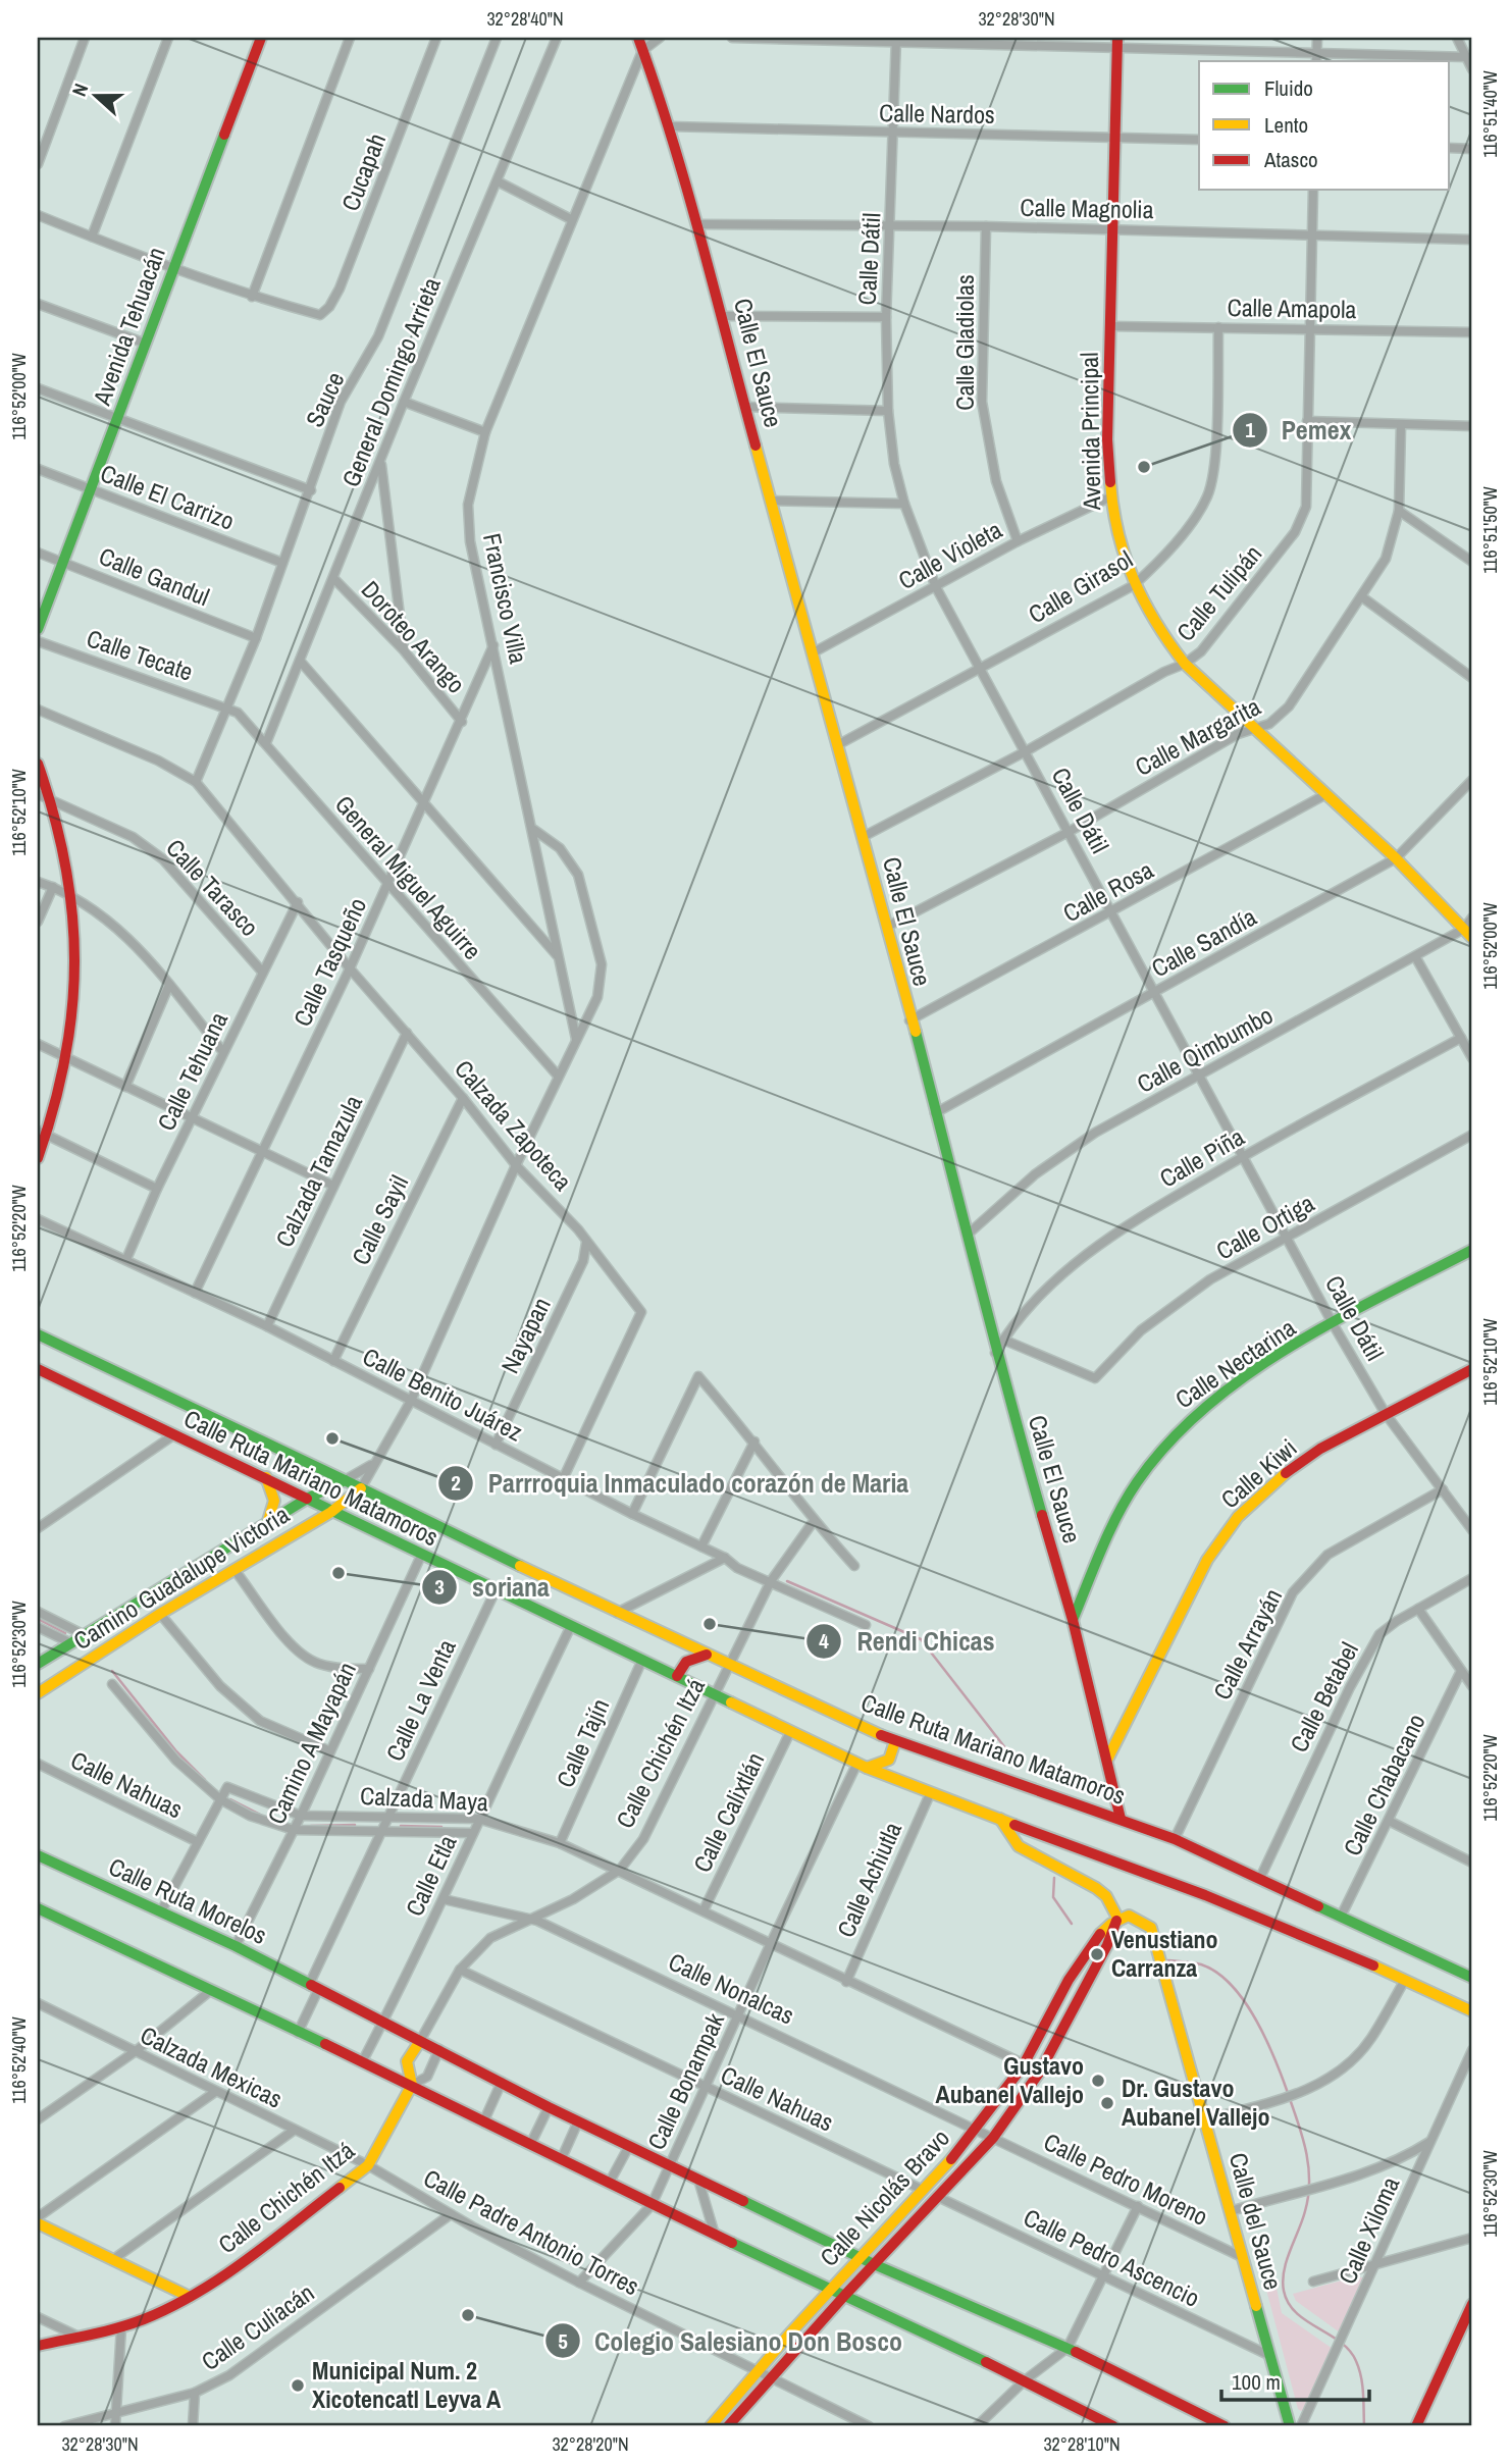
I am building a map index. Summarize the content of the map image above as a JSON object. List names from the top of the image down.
{
  "streets": {
    "main road": [
      "Avenida Tehuacán",
      "Calle El Sauce",
      "Avenida Principal",
      "Calle Nectarina",
      "Calle Kiwi",
      "Calle Ruta Mariano Matamoros",
      "Camino Guadalupe Victoria",
      "Calle Chichén Itzá",
      "Calle Ruta Morelos",
      "Calle Nicolás Bravo",
      "Calle del Sauce"
    ],
    "street": [
      "Calle Nardos",
      "Cucapah",
      "Calle Magnolia",
      "Calle Dátil",
      "Calle Amapola",
      "Calle Gladiolas",
      "General Domingo Arrieta",
      "Sauce",
      "Calle El Carrizo",
      "Calle Violeta",
      "Calle Gandul",
      "Calle Girasol",
      "Calle Tulipán",
      "Francisco Villa",
      "Doroteo Arango",
      "Calle Tecate",
      "Calle Margarita",
      "General Miguel Aguirre",
      "Calle Tarasco",
      "Calle Rosa",
      "Calle Sandía",
      "Calle Tasqueño",
      "Calle Qimbumbo",
      "Calle Tehuana",
      "Calzada Zapoteca",
      "Calle Piña",
      "Calzada Tamazula",
      "Calle Sayil",
      "Calle Ortiga",
      "Nayapan",
      "Calle Benito Juárez",
      "Calle Arrayán",
      "Calle Betabel",
      "Calle La Venta",
      "Camino A Mayapán",
      "Calle Tajín",
      "Calle Nahuas",
      "Calle Chabacano",
      "Calzada Maya",
      "Calle Calixtlán",
      "Calle Etla",
      "Calle Achiutla",
      "Calle Nonalcas",
      "Calzada Mexicas",
      "Calle Bonampak",
      "Calle Pedro Moreno",
      "Calle Xiloma",
      "Calle Padre Antonio Torres",
      "Calle Pedro Ascencio",
      "Calle Culiacán"
    ]
  },
  "crossings": [
    ["Calle Nardos", "Calle Dátil"],
    ["Calle Nardos", "Calle El Sauce"],
    ["Calle Nardos", "Avenida Principal"],
    ["Calle Magnolia", "Calle Dátil"],
    ["Calle Magnolia", "Calle Gladiolas"],
    ["Calle Magnolia", "Calle El Sauce"],
    ["Calle Magnolia", "Avenida Principal"],
    ["Calle Magnolia", "Calle Tulipán"],
    ["Calle Dátil", "Calle Violeta"],
    ["Calle Dátil", "Calle Girasol"],
    ["Calle Dátil", "Calle Tulipán"],
    ["Calle Dátil", "Calle Margarita"],
    ["Calle Dátil", "Calle Rosa"],
    ["Calle Dátil", "Calle Sandía"],
    ["Calle Dátil", "Calle Qimbumbo"],
    ["Calle Dátil", "Calle Piña"],
    ["Calle Dátil", "Calle Ortiga"],
    ["Calle Dátil", "Calle Nectarina"],
    ["Calle Dátil", "Calle Kiwi"],
    ["Calle Dátil", "Calle Arrayán"],
    ["Calle Amapola", "Avenida Principal"],
    ["Calle Amapola", "Calle Girasol"],
    ["Calle Amapola", "Calle Tulipán"],
    ["Avenida Tehuacán", "Calle El Carrizo"],
    ["Avenida Tehuacán", "Calle Gandul"],
    ["Calle Gladiolas", "Calle Violeta"],
    ["Calle El Sauce", "Calle Violeta"],
    ["Calle El Sauce", "Calle Girasol"],
    ["Calle El Sauce", "Calle Tulipán"],
    ["Calle El Sauce", "Francisco Villa"],
    ["Calle El Sauce", "Calle Margarita"],
    ["Calle El Sauce", "Calle Rosa"],
    ["Calle El Sauce", "Calle Sandía"],
    ["Calle El Sauce", "Calle Qimbumbo"],
    ["Calle El Sauce", "Calle Piña"],
    ["Calle El Sauce", "Calle Nectarina"],
    ["Calle El Sauce", "Calle Kiwi"],
    ["Calle El Sauce", "Calle Ruta Mariano Matamoros"],
    ["General Domingo Arrieta", "Doroteo Arango"],
    ["General Domingo Arrieta", "General Miguel Aguirre"],
    ["Sauce", "Calle El Carrizo"],
    ["Sauce", "Calle Gandul"],
    ["Sauce", "Calle Tecate"],
    ["Sauce", "General Miguel Aguirre"],
    ["Sauce", "Calzada Zapoteca"],
    ["Avenida Principal", "Calle Violeta"],
    ["Avenida Principal", "Calle Girasol"],
    ["Avenida Principal", "Calle Tulipán"],
    ["Avenida Principal", "Calle Margarita"],
    ["Avenida Principal", "Calle Rosa"],
    ["Avenida Principal", "Calle Sandía"],
    ["Avenida Principal", "Calle Qimbumbo"],
    ["Francisco Villa", "Calle Tasqueño"],
    ["Doroteo Arango", "Calle Tasqueño"],
    ["Calle Tecate", "General Miguel Aguirre"],
    ["General Miguel Aguirre", "Calle Tasqueño"],
    ["Calle Tarasco", "Calle Tehuana"],
    ["Calle Tasqueño", "Calzada Zapoteca"],
    ["Calle Tasqueño", "Calle Benito Juárez"],
    ["Calle Tehuana", "Calzada Zapoteca"],
    ["Calle Tehuana", "Calle Benito Juárez"],
    ["Calzada Zapoteca", "Calzada Tamazula"],
    ["Calzada Zapoteca", "Calle Sayil"],
    ["Calzada Zapoteca", "Nayapan"],
    ["Calzada Zapoteca", "Calle Benito Juárez"],
    ["Calzada Zapoteca", "Camino Guadalupe Victoria"],
    ["Calle Piña", "Calle Ortiga"],
    ["Calzada Tamazula", "Calle Benito Juárez"],
    ["Calle Sayil", "Calle Benito Juárez"],
    ["Nayapan", "Calle Benito Juárez"],
    ["Calle Benito Juárez", "Camino Guadalupe Victoria"],
    ["Calle Benito Juárez", "Calle Chichén Itzá"],
    ["Calle Ruta Mariano Matamoros", "Camino Guadalupe Victoria"],
    ["Calle Ruta Mariano Matamoros", "Calle Arrayán"],
    ["Calle Ruta Mariano Matamoros", "Calle Betabel"],
    ["Calle Ruta Mariano Matamoros", "Calle La Venta"],
    ["Calle Ruta Mariano Matamoros", "Camino A Mayapán"],
    ["Calle Ruta Mariano Matamoros", "Calle Tajín"],
    ["Calle Ruta Mariano Matamoros", "Calle Chichén Itzá"],
    ["Calle Ruta Mariano Matamoros", "Calle Chabacano"],
    ["Calle Ruta Mariano Matamoros", "Calle Calixtlán"],
    ["Calle Ruta Mariano Matamoros", "Calle Etla"],
    ["Calle Ruta Mariano Matamoros", "Calle Achiutla"],
    ["Calle Ruta Mariano Matamoros", "Calle Bonampak"],
    ["Calle La Venta", "Calzada Maya"],
    ["Calle La Venta", "Calle Ruta Morelos"],
    ["Camino A Mayapán", "Calzada Maya"],
    ["Camino A Mayapán", "Calle Ruta Morelos"],
    ["Calle Tajín", "Calzada Maya"],
    ["Calle Chichén Itzá", "Calle Nahuas"],
    ["Calle Chichén Itzá", "Calzada Maya"],
    ["Calle Chichén Itzá", "Calle Ruta Morelos"],
    ["Calle Chichén Itzá", "Calle Nonalcas"],
    ["Calle Chichén Itzá", "Calzada Mexicas"],
    ["Calle Chichén Itzá", "Calle Padre Antonio Torres"],
    ["Calle Nahuas", "Calle Bonampak"],
    ["Calle Nahuas", "Calle Nicolás Bravo"],
    ["Calzada Maya", "Calle Calixtlán"],
    ["Calzada Maya", "Calle Etla"],
    ["Calzada Maya", "Calle Achiutla"],
    ["Calzada Maya", "Calle Bonampak"],
    ["Calzada Maya", "Calle Nicolás Bravo"],
    ["Calle Etla", "Calle Ruta Morelos"],
    ["Calle Etla", "Calle Nonalcas"],
    ["Calle Ruta Morelos", "Calle Bonampak"],
    ["Calle Ruta Morelos", "Calle Nicolás Bravo"],
    ["Calle Nonalcas", "Calle Bonampak"],
    ["Calle Nonalcas", "Calle Pedro Moreno"],
    ["Calle Nonalcas", "Calle Nicolás Bravo"],
    ["Calzada Mexicas", "Calle Padre Antonio Torres"],
    ["Calle Bonampak", "Calle Padre Antonio Torres"],
    ["Calle Pedro Moreno", "Calle Nicolás Bravo"],
    ["Calle Pedro Moreno", "Calle del Sauce"],
    ["Calle Nicolás Bravo", "Calle del Sauce"],
    ["Calle Nicolás Bravo", "Calle Padre Antonio Torres"],
    ["Calle Nicolás Bravo", "Calle Pedro Ascencio"],
    ["Calle del Sauce", "Calle Pedro Ascencio"],
    ["Calle Padre Antonio Torres", "Calle Culiacán"]
  ],
  "places": [
    "Pemex",
    "Parrroquia Inmaculado corazón de Maria",
    "soriana",
    "Rendi Chicas",
    "Venustiano Carranza",
    "Gustavo Aubanel Vallejo",
    "Dr. Gustavo Aubanel Vallejo",
    "Colegio Salesiano Don Bosco",
    "Municipal Num. 2 Xicotencatl Leyva A"
  ],
  "legend": ["Fluido", "Lento", "Atasco"],
  "scale_bar": "100 m",
  "north": "left",
  "coordinates": [
    "32°28'40\"N",
    "32°28'30\"N",
    "116°51'40\"W",
    "116°52'00\"W",
    "116°51'50\"W",
    "116°52'10\"W",
    "116°52'20\"W",
    "116°52'30\"W",
    "116°52'40\"W",
    "32°28'20\"N",
    "32°28'10\"N"
  ]
}
